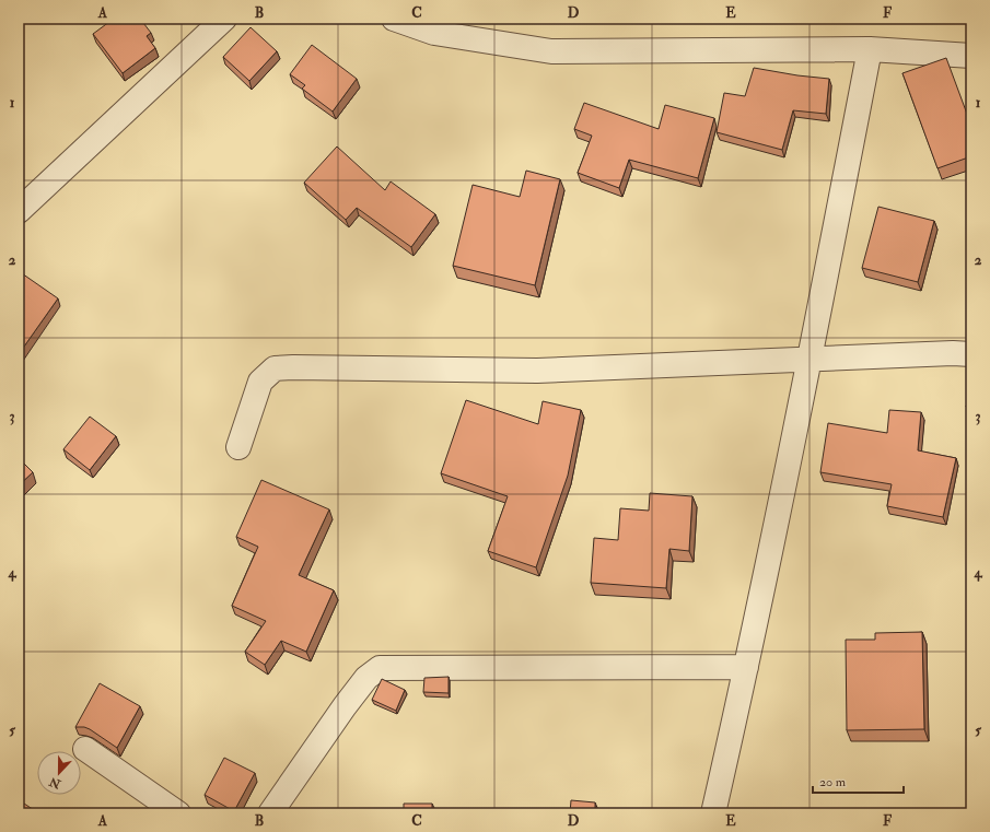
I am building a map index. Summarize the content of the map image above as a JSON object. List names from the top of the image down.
{
  "scale_bar": "20 m",
  "north": "bottom",
  "grid": {
    "columns": [
      "A",
      "B",
      "C",
      "D",
      "E",
      "F"
    ],
    "rows": [
      "1",
      "2",
      "3",
      "4",
      "5"
    ]
  }
}
